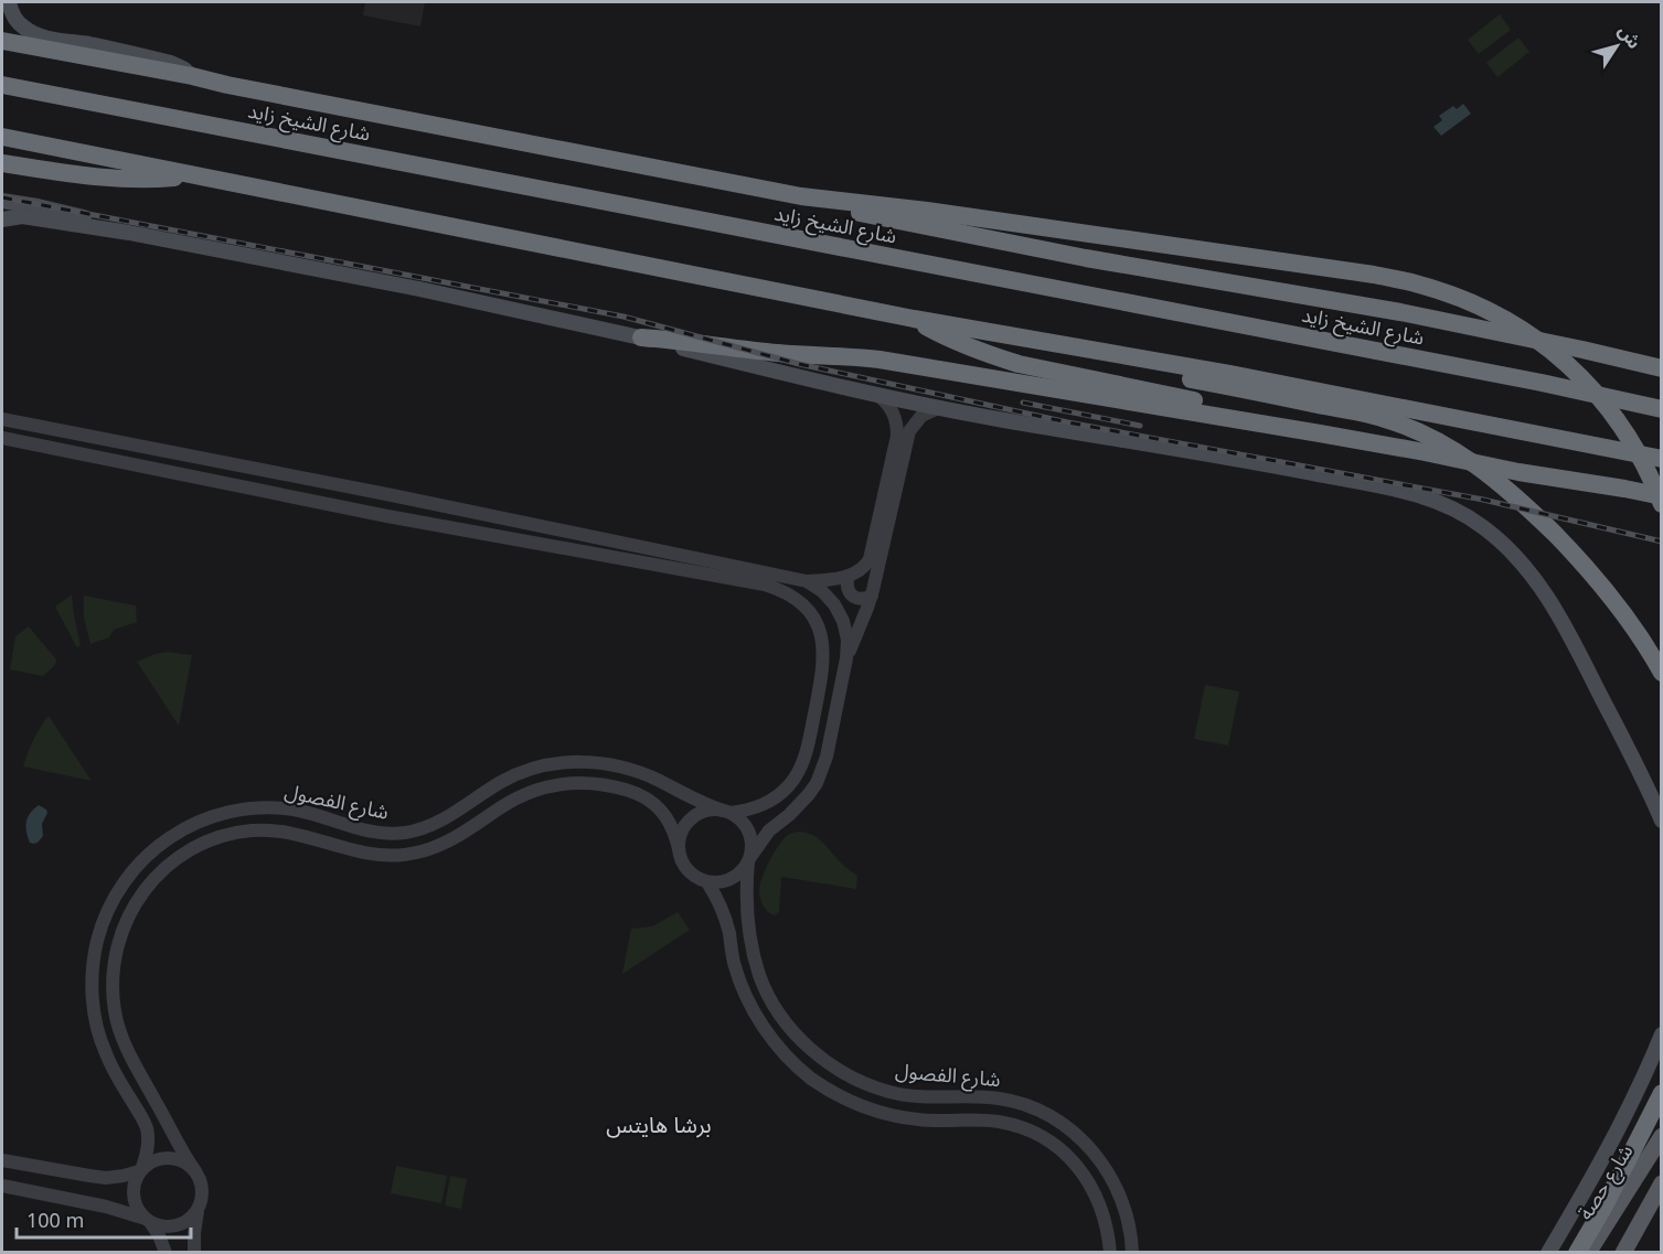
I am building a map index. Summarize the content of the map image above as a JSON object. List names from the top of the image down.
{
  "streets": {
    "highway": ["شارع الشيخ زايد"],
    "main road": ["شارع حصة"],
    "street": ["شارع الفصول"]
  },
  "districts": ["برشا هايتس"],
  "scale_bar": "100 m",
  "north": "top right"
}
